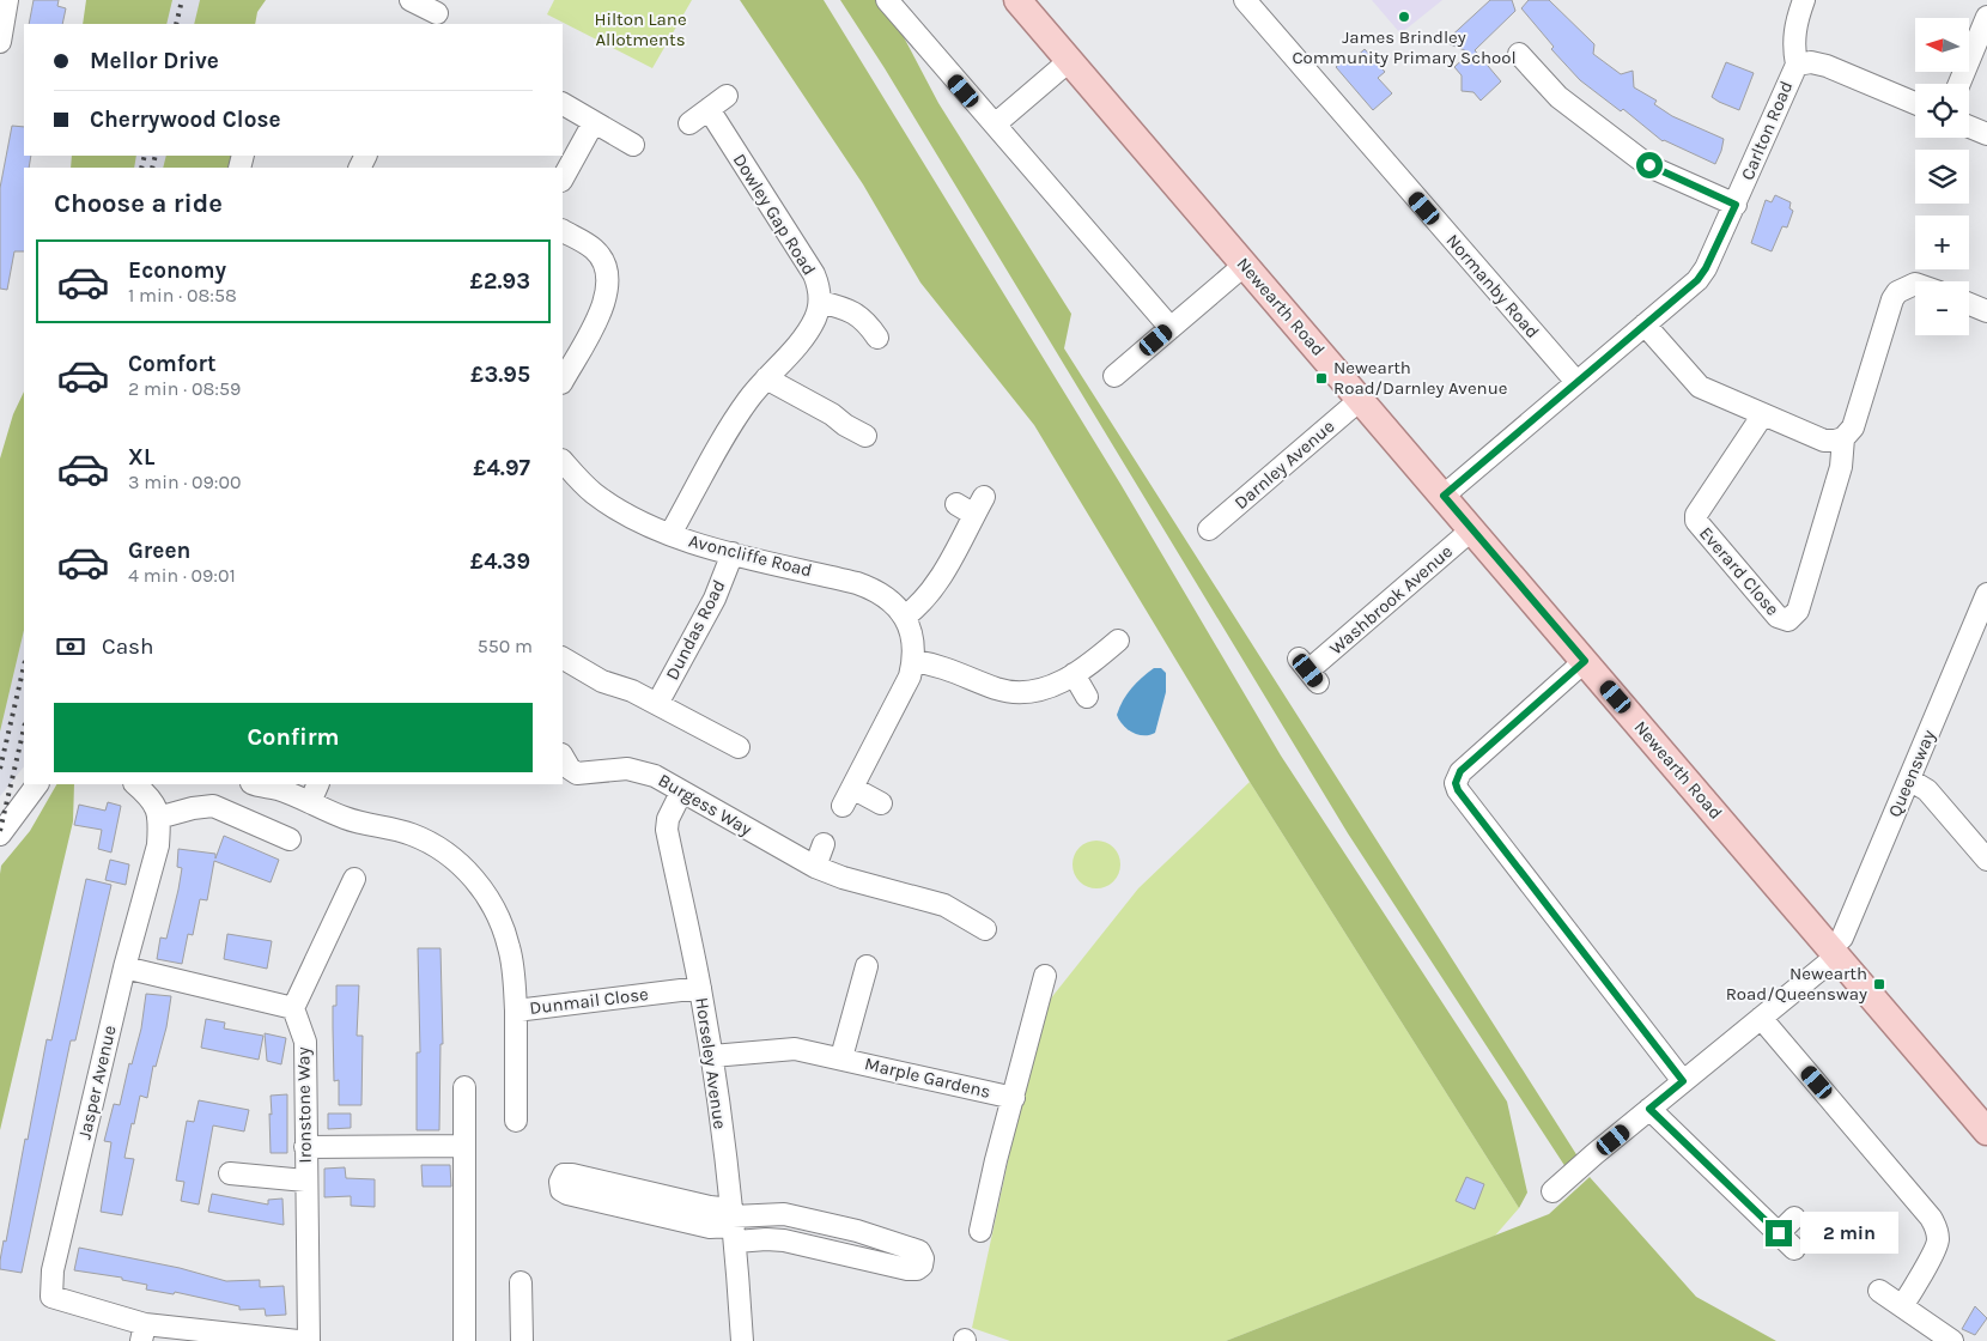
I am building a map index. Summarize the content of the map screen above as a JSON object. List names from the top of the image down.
{
  "streets": {
    "main road": ["Newearth Road"],
    "street": [
      "Carlton Road",
      "Dowley Gap Road",
      "Normanby Road",
      "Darnley Avenue",
      "Avoncliffe Road",
      "Everard Close",
      "Washbrook Avenue",
      "Dundas Road",
      "Queensway",
      "Burgess Way",
      "Dunmail Close",
      "Horseley Avenue",
      "Marple Gardens",
      "Jasper Avenue",
      "Ironstone Way"
    ]
  },
  "crossings": [
    ["Carlton Road", "Normanby Road"],
    ["Carlton Road", "Newearth Road"],
    ["Newearth Road", "Darnley Avenue"],
    ["Newearth Road", "Washbrook Avenue"],
    ["Newearth Road", "Queensway"],
    ["Avoncliffe Road", "Dundas Road"],
    ["Burgess Way", "Horseley Avenue"],
    ["Dunmail Close", "Horseley Avenue"],
    ["Horseley Avenue", "Marple Gardens"]
  ],
  "parks": ["Hilton Lane Allotments"],
  "places": {
    "other": ["James Brindley Community Primary School"],
    "transit": ["Newearth Road/Darnley Avenue", "Newearth Road/Queensway"]
  },
  "north": "left",
  "page": {
    "map_buttons": ["+", "−"],
    "banner": ["Mellor Drive", "Cherrywood Close"],
    "heading": "Choose a ride",
    "list": [
      {
        "name": "Economy",
        "note": "1 min · 08:58",
        "value": "£2.93"
      },
      {
        "name": "Comfort",
        "note": "2 min · 08:59",
        "value": "£3.95"
      },
      {
        "name": "XL",
        "note": "3 min · 09:00",
        "value": "£4.97"
      },
      {
        "name": "Green",
        "note": "4 min · 09:01",
        "value": "£4.39"
      }
    ],
    "pay": ["Cash", "550 m"],
    "buttons": "Confirm",
    "bubble": "2 min"
  }
}
